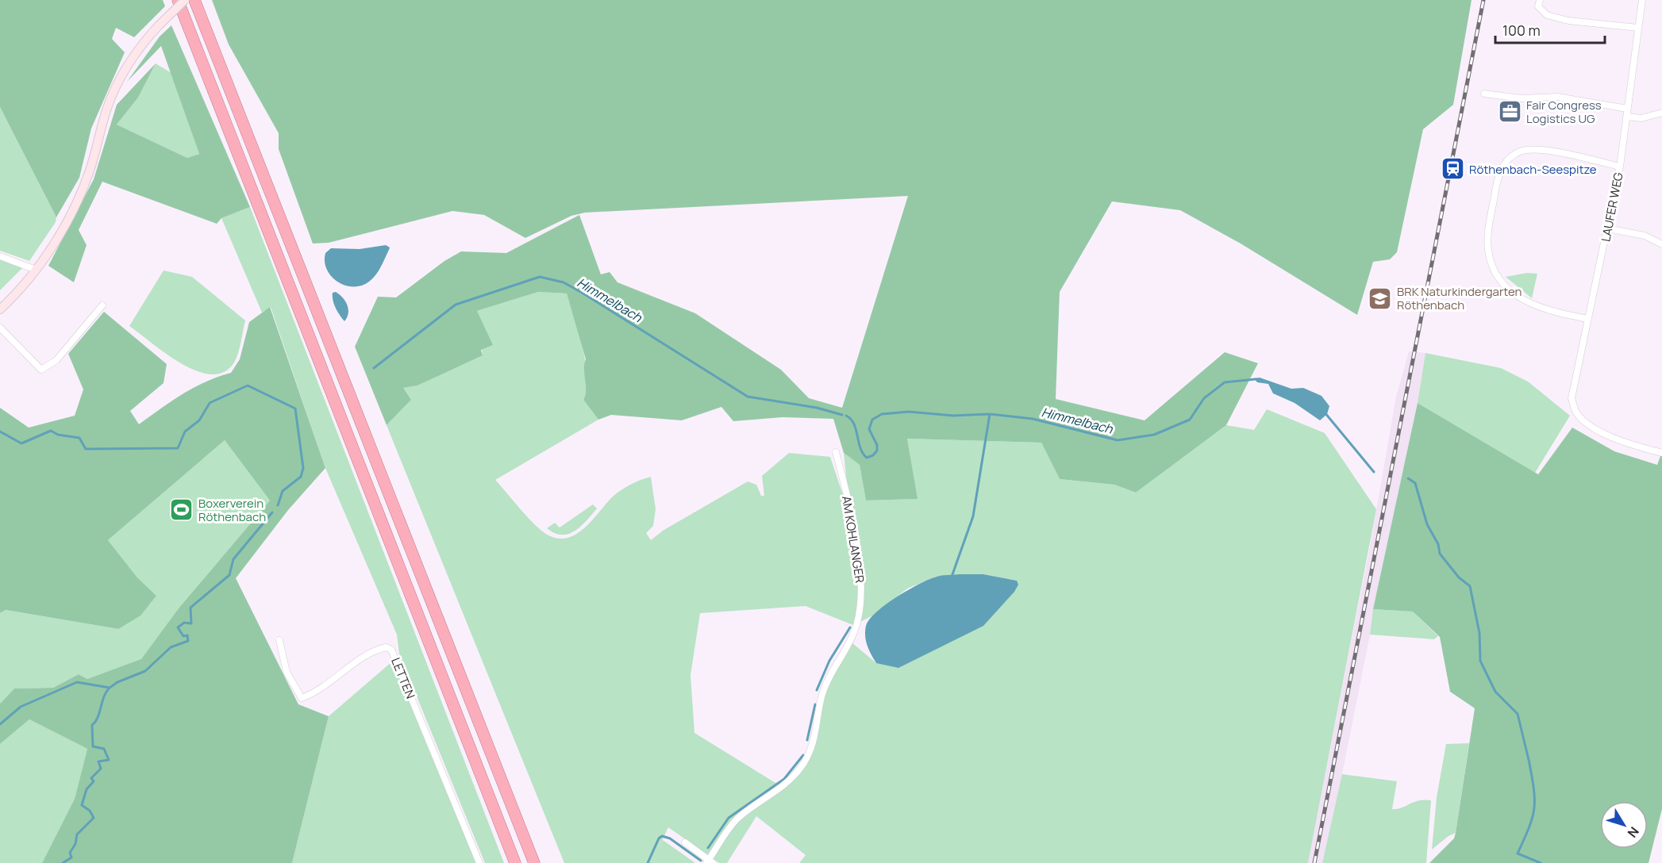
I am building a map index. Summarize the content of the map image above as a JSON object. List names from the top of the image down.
{
  "streets": {
    "street": ["LAUFER WEG", "AM KOHLANGER", "LETTEN"]
  },
  "water": ["Himmelbach"],
  "places": {
    "office": ["Fair Congress Logistics UG"],
    "station": ["Röthenbach-Seespitze"],
    "school or university": ["BRK Naturkindergarten Röthenbach"],
    "sports": ["Boxerverein Röthenbach"]
  },
  "scale_bar": "100 m",
  "north": "bottom right"
}
